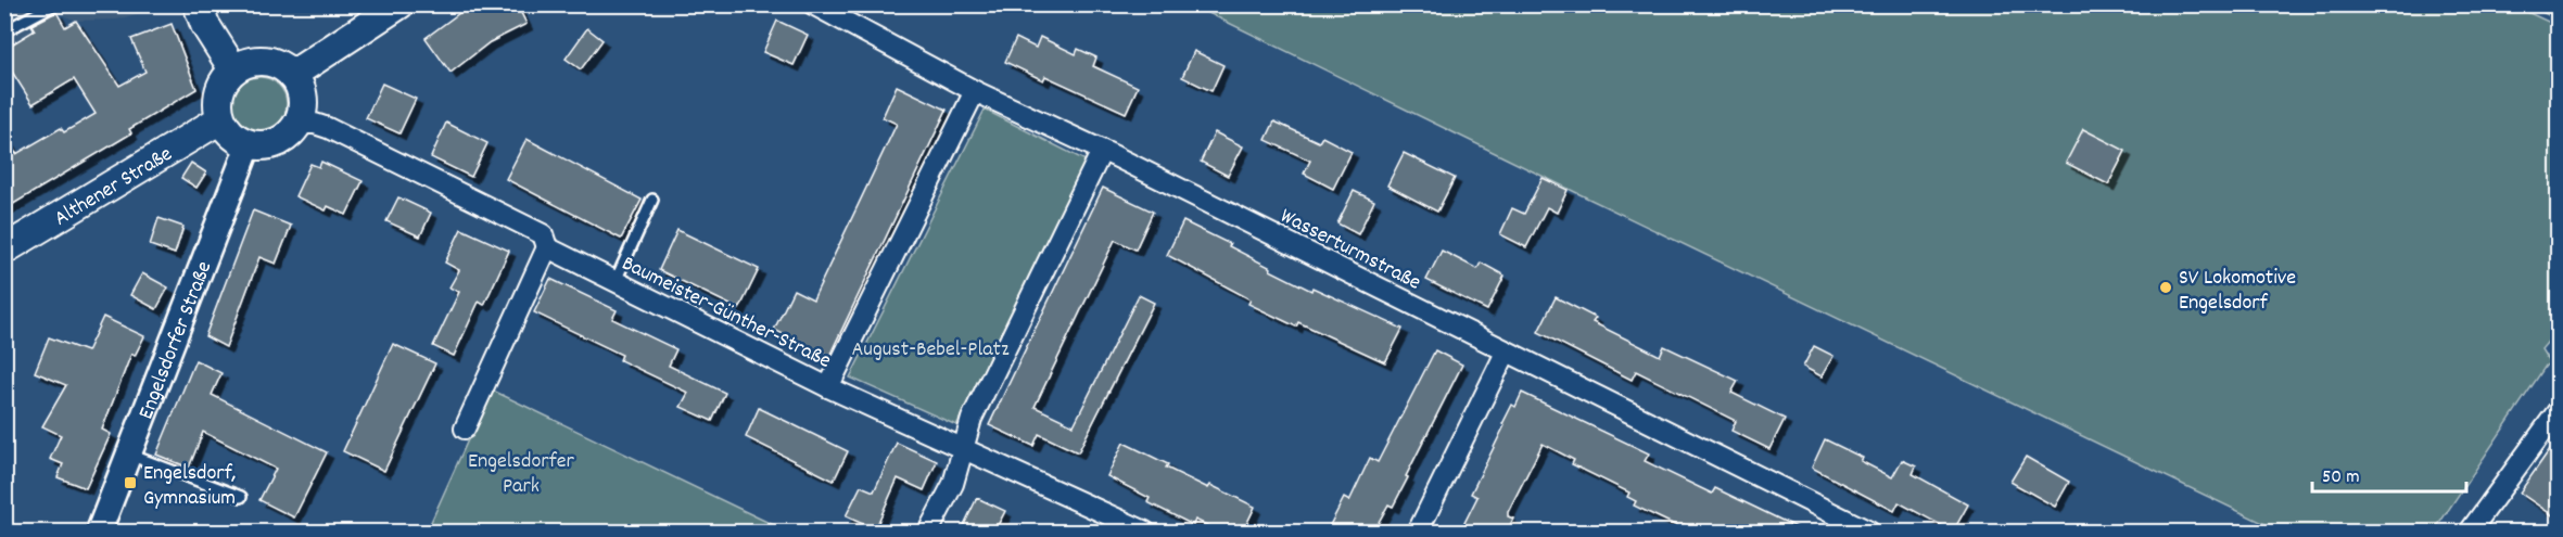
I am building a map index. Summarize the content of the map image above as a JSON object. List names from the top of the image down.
{
  "streets": {
    "main road": ["Althener Straße"],
    "street": ["Wasserturmstraße", "Baumeister-Günther-Straße", "Engelsdorfer Straße"]
  },
  "crossings": [
    ["Althener Straße", "Baumeister-Günther-Straße"],
    ["Althener Straße", "Engelsdorfer Straße"],
    ["Baumeister-Günther-Straße", "Engelsdorfer Straße"]
  ],
  "parks": ["August-Bebel-Platz", "Engelsdorfer Park"],
  "places": {
    "other": ["SV Lokomotive Engelsdorf"],
    "transit": ["Engelsdorf, Gymnasium"]
  },
  "scale_bar": "50 m"
}
